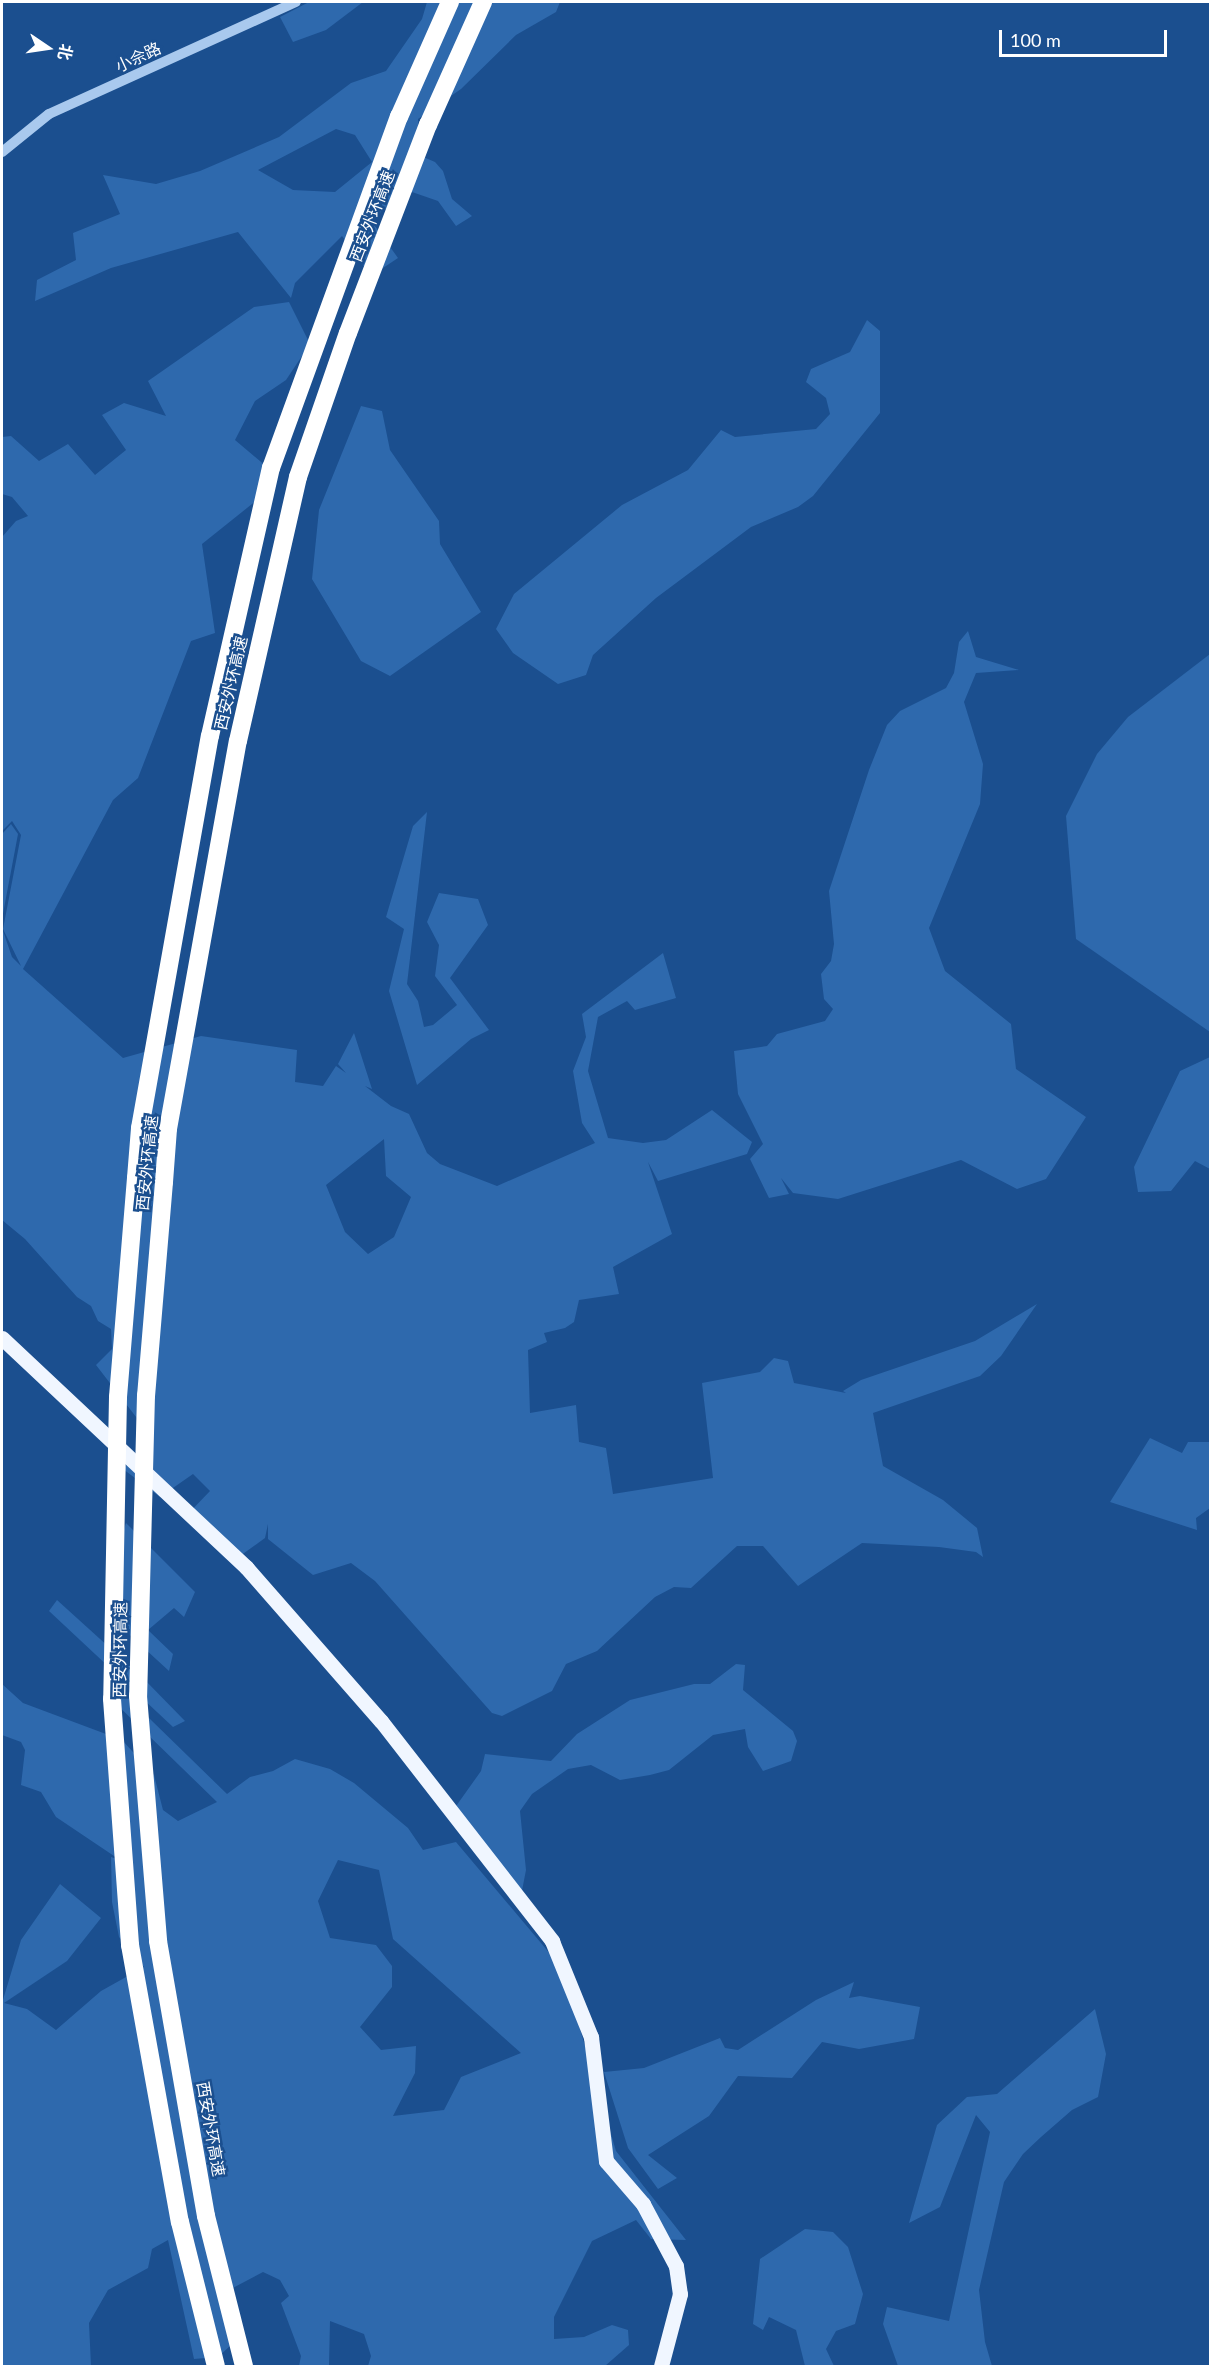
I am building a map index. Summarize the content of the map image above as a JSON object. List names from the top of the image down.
{
  "streets": {
    "highway": ["西安外环高速"],
    "street": ["小佘路"]
  },
  "scale_bar": "100 m",
  "north": "right"
}
